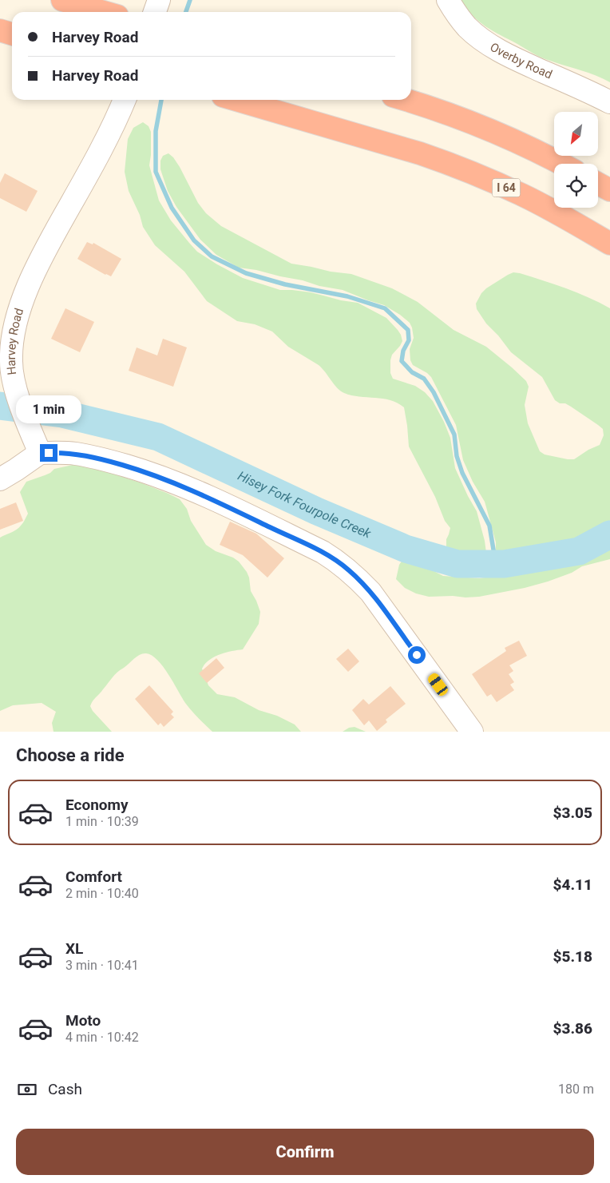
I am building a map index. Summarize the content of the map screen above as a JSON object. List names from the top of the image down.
{
  "streets": {
    "highway": ["I 64"],
    "street": ["Overby Road", "Harvey Road"]
  },
  "water": ["Hisey Fork Fourpole Creek"],
  "north": "bottom left",
  "page": {
    "banner": ["Harvey Road", "Harvey Road"],
    "bubble": "1 min",
    "heading": "Choose a ride",
    "list": [
      {
        "name": "Economy",
        "note": "1 min · 10:39",
        "value": "$3.05"
      },
      {
        "name": "Comfort",
        "note": "2 min · 10:40",
        "value": "$4.11"
      },
      {
        "name": "XL",
        "note": "3 min · 10:41",
        "value": "$5.18"
      },
      {
        "name": "Moto",
        "note": "4 min · 10:42",
        "value": "$3.86"
      }
    ],
    "pay": ["Cash", "180 m"],
    "buttons": "Confirm"
  }
}
